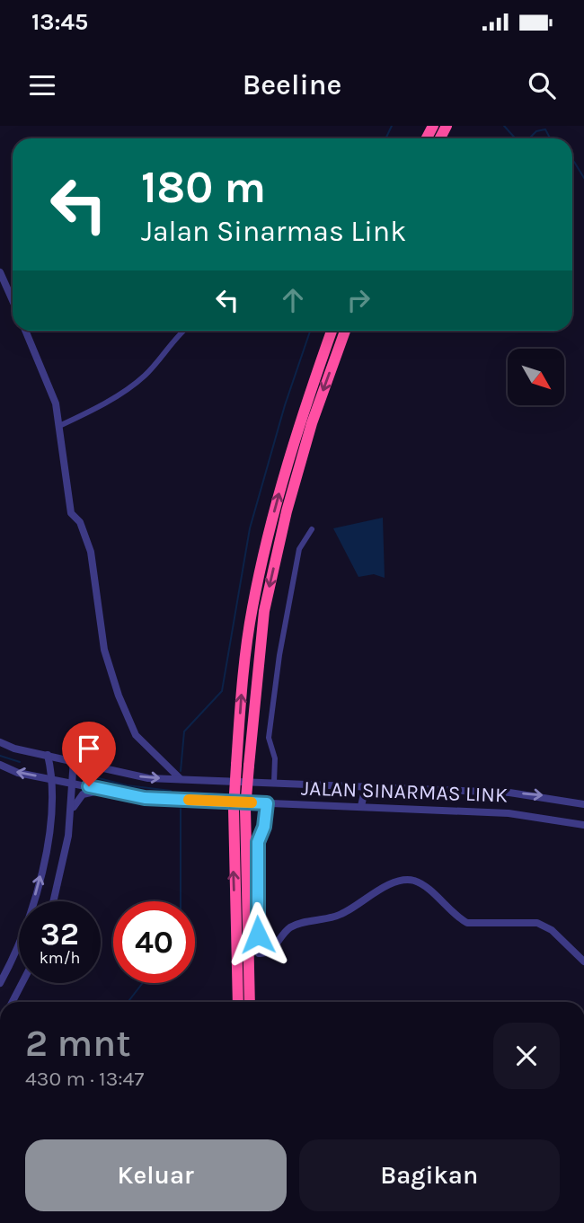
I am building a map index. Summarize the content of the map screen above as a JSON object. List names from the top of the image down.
{
  "streets": {
    "street": ["JALAN SINARMAS LINK"]
  },
  "north": "bottom right",
  "page": {
    "status": "13:45",
    "header": "Beeline",
    "turn": ["180 m", "Jalan Sinarmas Link"],
    "speed": "32 km/h",
    "limit": "40",
    "heading": ["2 mnt", "430 m · 13:47"],
    "buttons": ["Keluar", "Bagikan"]
  }
}
